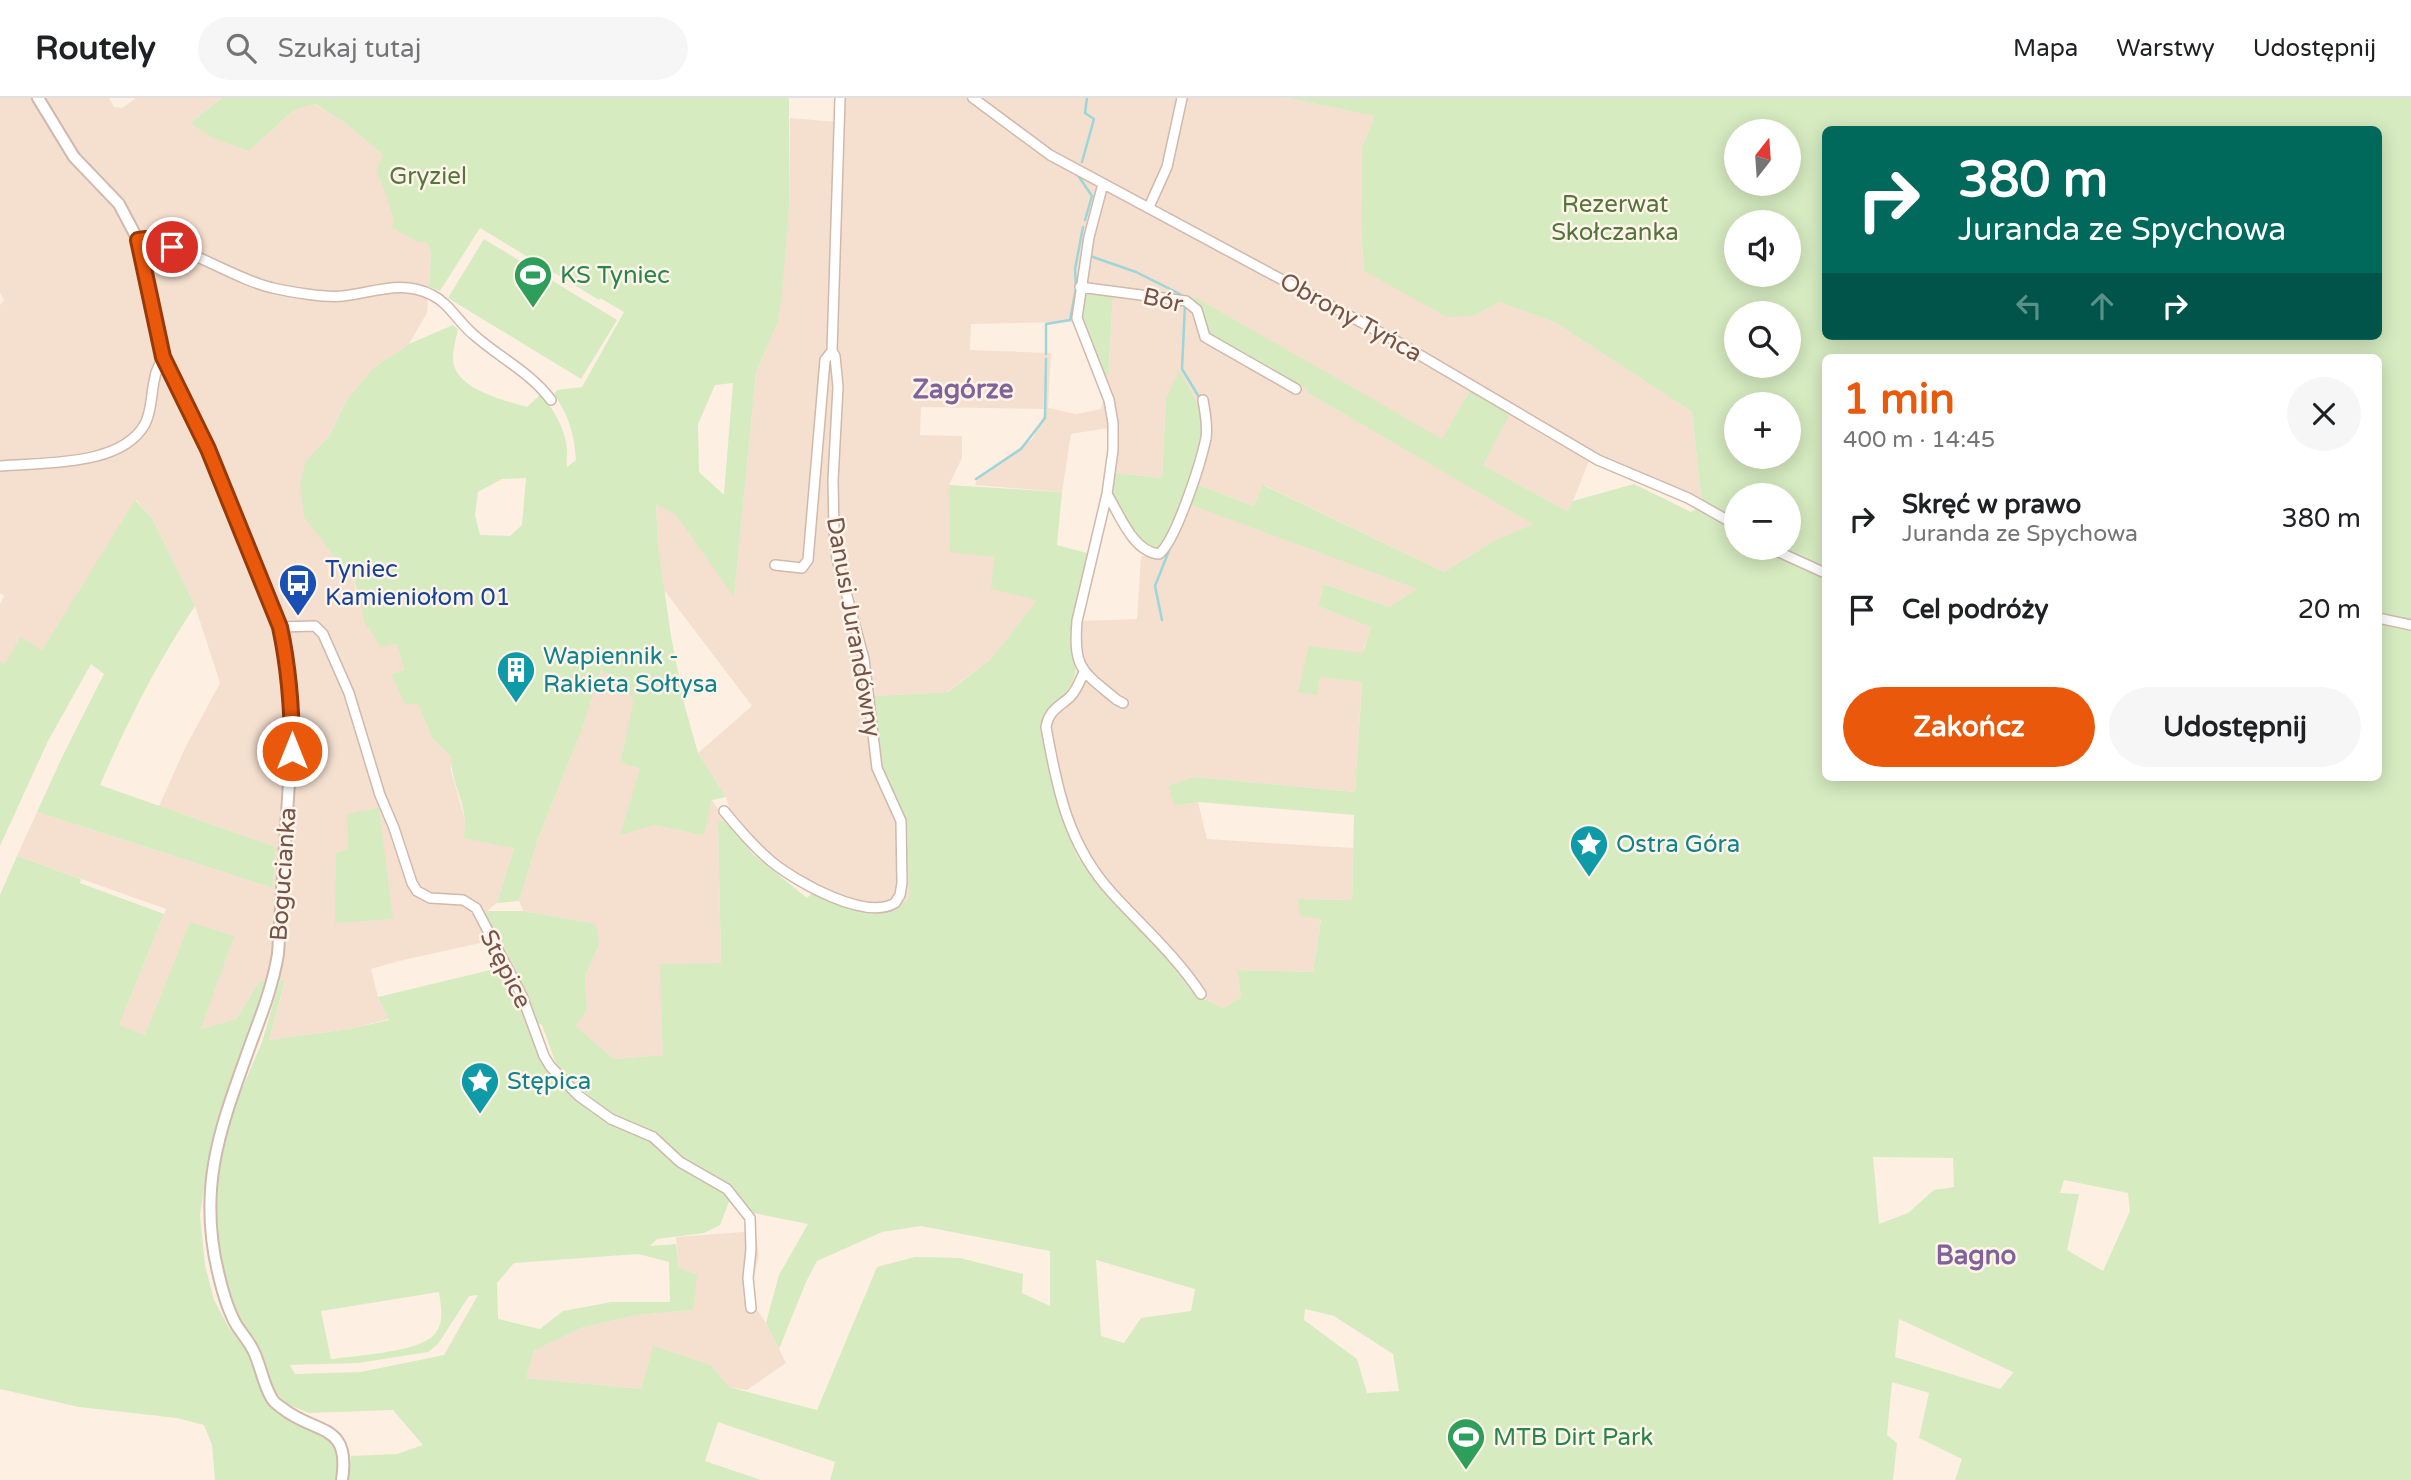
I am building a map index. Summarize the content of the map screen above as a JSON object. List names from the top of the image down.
{
  "streets": {
    "street": [
      "Bór",
      "Obrony Tyńca",
      "Danusi Jurandówny",
      "Bogucianka",
      "Stępice"
    ]
  },
  "crossings": [
    ["Bogucianka", "Stępice"]
  ],
  "districts": ["Zagórze", "Bagno"],
  "parks": ["Gryziel", "Rezerwat Skołczanka"],
  "places": {
    "sports": ["KS Tyniec", "MTB Dirt Park"],
    "bus stop": ["Tyniec Kamieniołom 01"],
    "building": ["Wapiennik - Rakieta Sołtysa"],
    "place": ["Ostra Góra", "Stępica"]
  },
  "north": "top",
  "page": {
    "header": "Routely",
    "search": "Szukaj tutaj",
    "nav": ["Mapa", "Warstwy", "Udostępnij"],
    "map_buttons": ["+", "−"],
    "turn": ["380 m", "Juranda ze Spychowa"],
    "heading": ["1 min", "400 m · 14:45"],
    "list": [
      {
        "name": "Skręć w prawo",
        "note": "Juranda ze Spychowa",
        "value": "380 m"
      },
      {
        "name": "Cel podróży",
        "value": "20 m"
      }
    ],
    "buttons": ["Zakończ", "Udostępnij"]
  }
}
